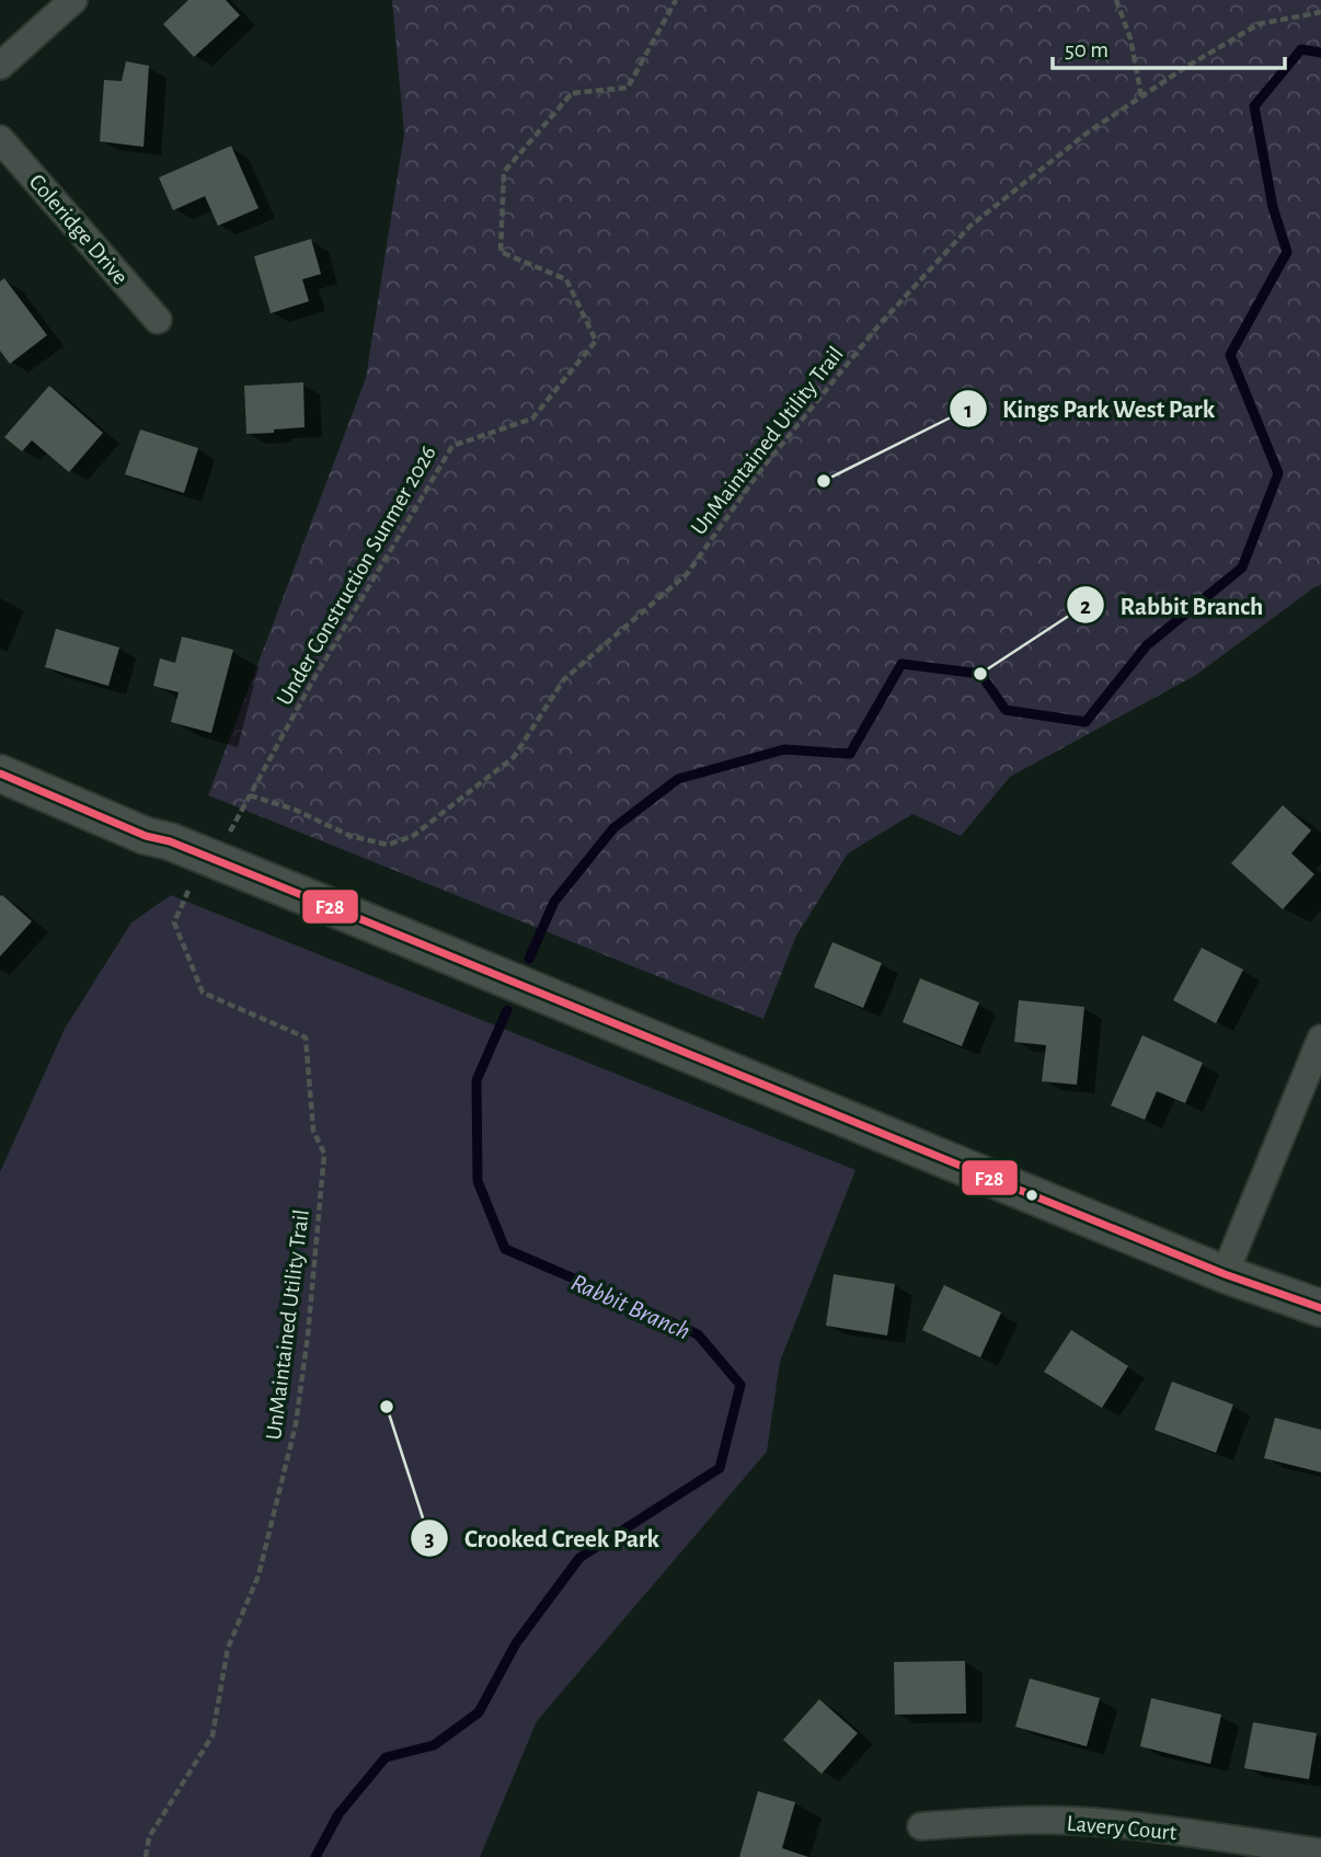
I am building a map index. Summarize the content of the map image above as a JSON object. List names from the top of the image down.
{
  "streets": {
    "street": ["Coleridge Drive", "Lavery Court"],
    "path": ["UnMaintained Utility Trail", "Under Construction Sunmer 2026"]
  },
  "crossings": [
    ["UnMaintained Utility Trail", "Under Construction Sunmer 2026"]
  ],
  "water": ["Rabbit Branch"],
  "places": ["Kings Park West Park", "Rabbit Branch", "Crooked Creek Park"],
  "lines": ["transit line F28"],
  "scale_bar": "50 m"
}
